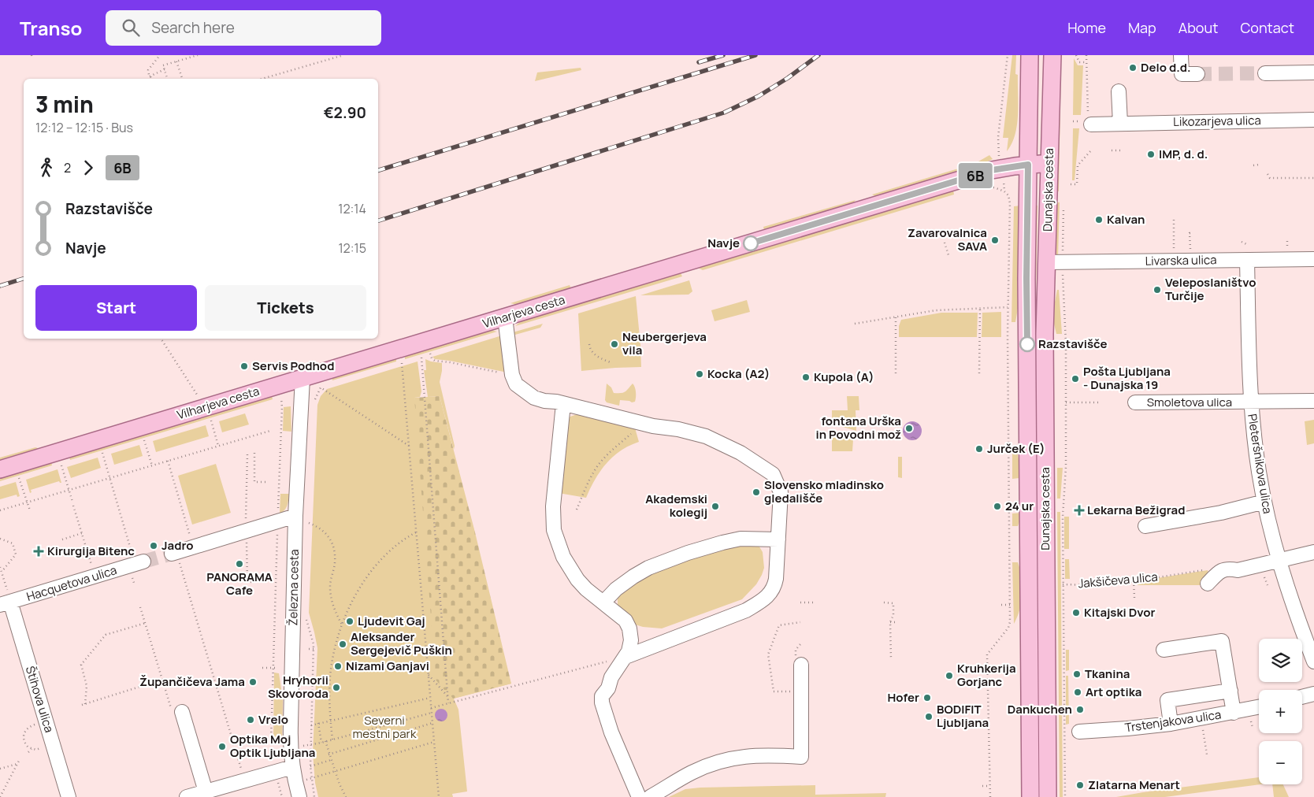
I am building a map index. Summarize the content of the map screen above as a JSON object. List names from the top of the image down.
{
  "streets": {
    "main road": ["Dunajska cesta", "Vilharjeva cesta"],
    "street": [
      "Likozarjeva ulica",
      "Livarska ulica",
      "Smoletova ulica",
      "Pleteršnikova ulica",
      "Hacquetova ulica",
      "Železna cesta",
      "Štihova ulica",
      "Trstenjakova ulica"
    ],
    "path": ["Jakšičeva ulica"]
  },
  "crossings": [
    ["Dunajska cesta", "Livarska ulica"],
    ["Dunajska cesta", "Vilharjeva cesta"],
    ["Dunajska cesta", "Jakšičeva ulica"],
    ["Livarska ulica", "Pleteršnikova ulica"],
    ["Vilharjeva cesta", "Železna cesta"],
    ["Smoletova ulica", "Pleteršnikova ulica"],
    ["Hacquetova ulica", "Štihova ulica"]
  ],
  "parks": ["Severni mestni park"],
  "places": {
    "other": [
      "Delo d.d.",
      "IMP, d. d.",
      "Kalvan",
      "Zavarovalnica SAVA",
      "Navje",
      "Veleposlaništvo Turčije",
      "Neubergerjeva vila",
      "Razstavišče",
      "Servis Podhod",
      "Kocka (A2)",
      "Kupola (A)",
      "Pošta Ljubljana - Dunajska 19",
      "fontana Urška in Povodni mož",
      "Jurček (E)",
      "Slovensko mladinsko gledališče",
      "Akademski kolegij",
      "24 ur",
      "Jadro",
      "PANORAMA Cafe",
      "Kitajski Dvor",
      "Ljudevit Gaj",
      "Aleksander Sergejevič Puškin",
      "Nizami Ganjavi",
      "Tkanina",
      "Kruhkerija Gorjanc",
      "Župančičeva Jama",
      "Hryhorii Skovoroda",
      "Art optika",
      "Hofer",
      "Dankuchen",
      "BODIFIT Ljubljana",
      "Vrelo",
      "Optika Moj Optik Ljubljana",
      "Zlatarna Menart"
    ],
    "health": ["Lekarna Bežigrad", "Kirurgija Bitenc"]
  },
  "lines": ["bus line 6B"],
  "page": {
    "header": "Transo",
    "search": "Search here",
    "nav": [
      "Home",
      "Map",
      "About",
      "Contact"
    ],
    "on_map": "6B",
    "heading": ["3 min", "12:12 – 12:15 · Bus", "€2.90"],
    "legs": ["2", "6B"],
    "list": [
      {
        "name": "Razstavišče",
        "value": "12:14"
      },
      {
        "name": "Navje",
        "value": "12:15"
      }
    ],
    "buttons": ["Start", "Tickets"],
    "map_buttons": ["+", "−"]
  }
}
